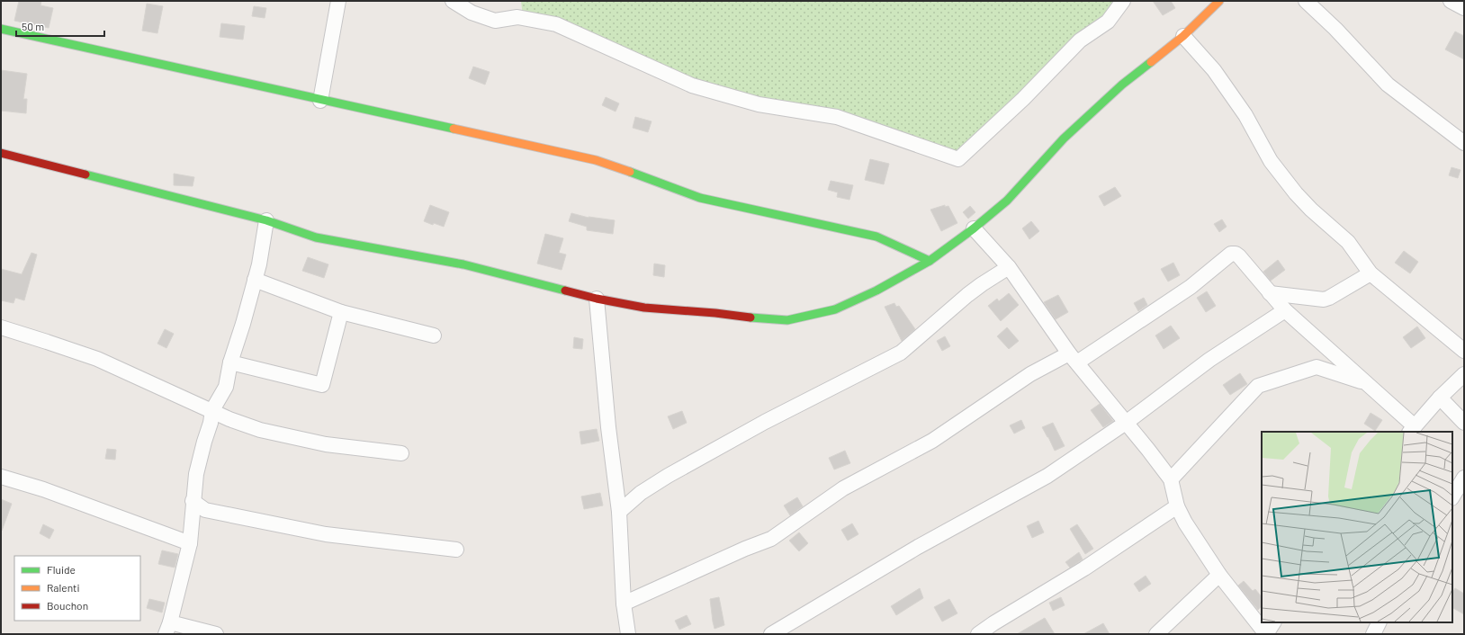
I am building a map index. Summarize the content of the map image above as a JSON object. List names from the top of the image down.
{
  "legend": ["Fluide", "Ralenti", "Bouchon"],
  "scale_bar": "50 m"
}
